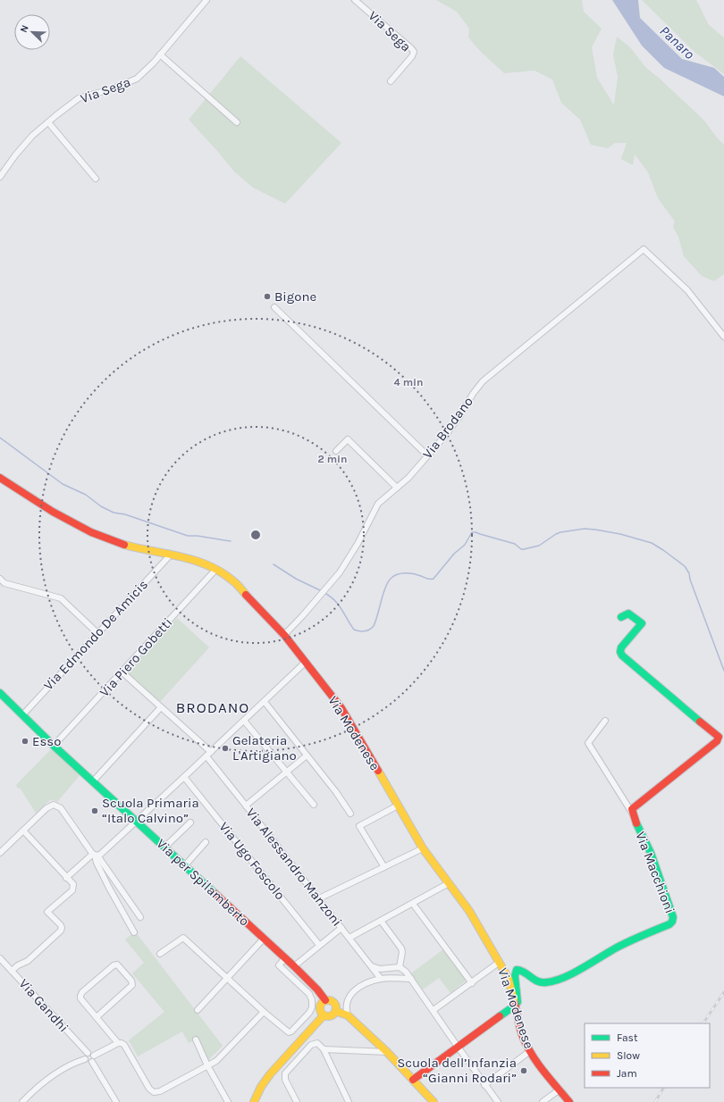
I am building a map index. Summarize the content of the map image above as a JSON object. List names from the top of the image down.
{
  "streets": {
    "street": [
      "Via Sega",
      "Via Brodano",
      "Via Edmondo De Amicis",
      "Via Piero Gobetti",
      "Via Modenese",
      "Via Ugo Foscolo",
      "Via Alessandro Manzoni",
      "Via Macchioni",
      "Via per Spilamberto",
      "Via Gandhi"
    ]
  },
  "crossings": [
    ["Via Brodano", "Via Modenese"],
    ["Via Edmondo De Amicis", "Via Modenese"],
    ["Via Edmondo De Amicis", "Via per Spilamberto"],
    ["Via Piero Gobetti", "Via Modenese"],
    ["Via Piero Gobetti", "Via Alessandro Manzoni"],
    ["Via Piero Gobetti", "Via per Spilamberto"],
    ["Via Modenese", "Via Macchioni"]
  ],
  "districts": ["BRODANO"],
  "water": ["Panaro"],
  "places": [
    "Bigone",
    "Esso",
    "Gelateria L'Artigiano",
    "Scuola Primaria “Italo Calvino”",
    "Scuola dell’Infanzia “Gianni Rodari”"
  ],
  "legend": ["Fast", "Slow", "Jam"],
  "north": "top left",
  "rings": ["4 min", "2 min"]
}
